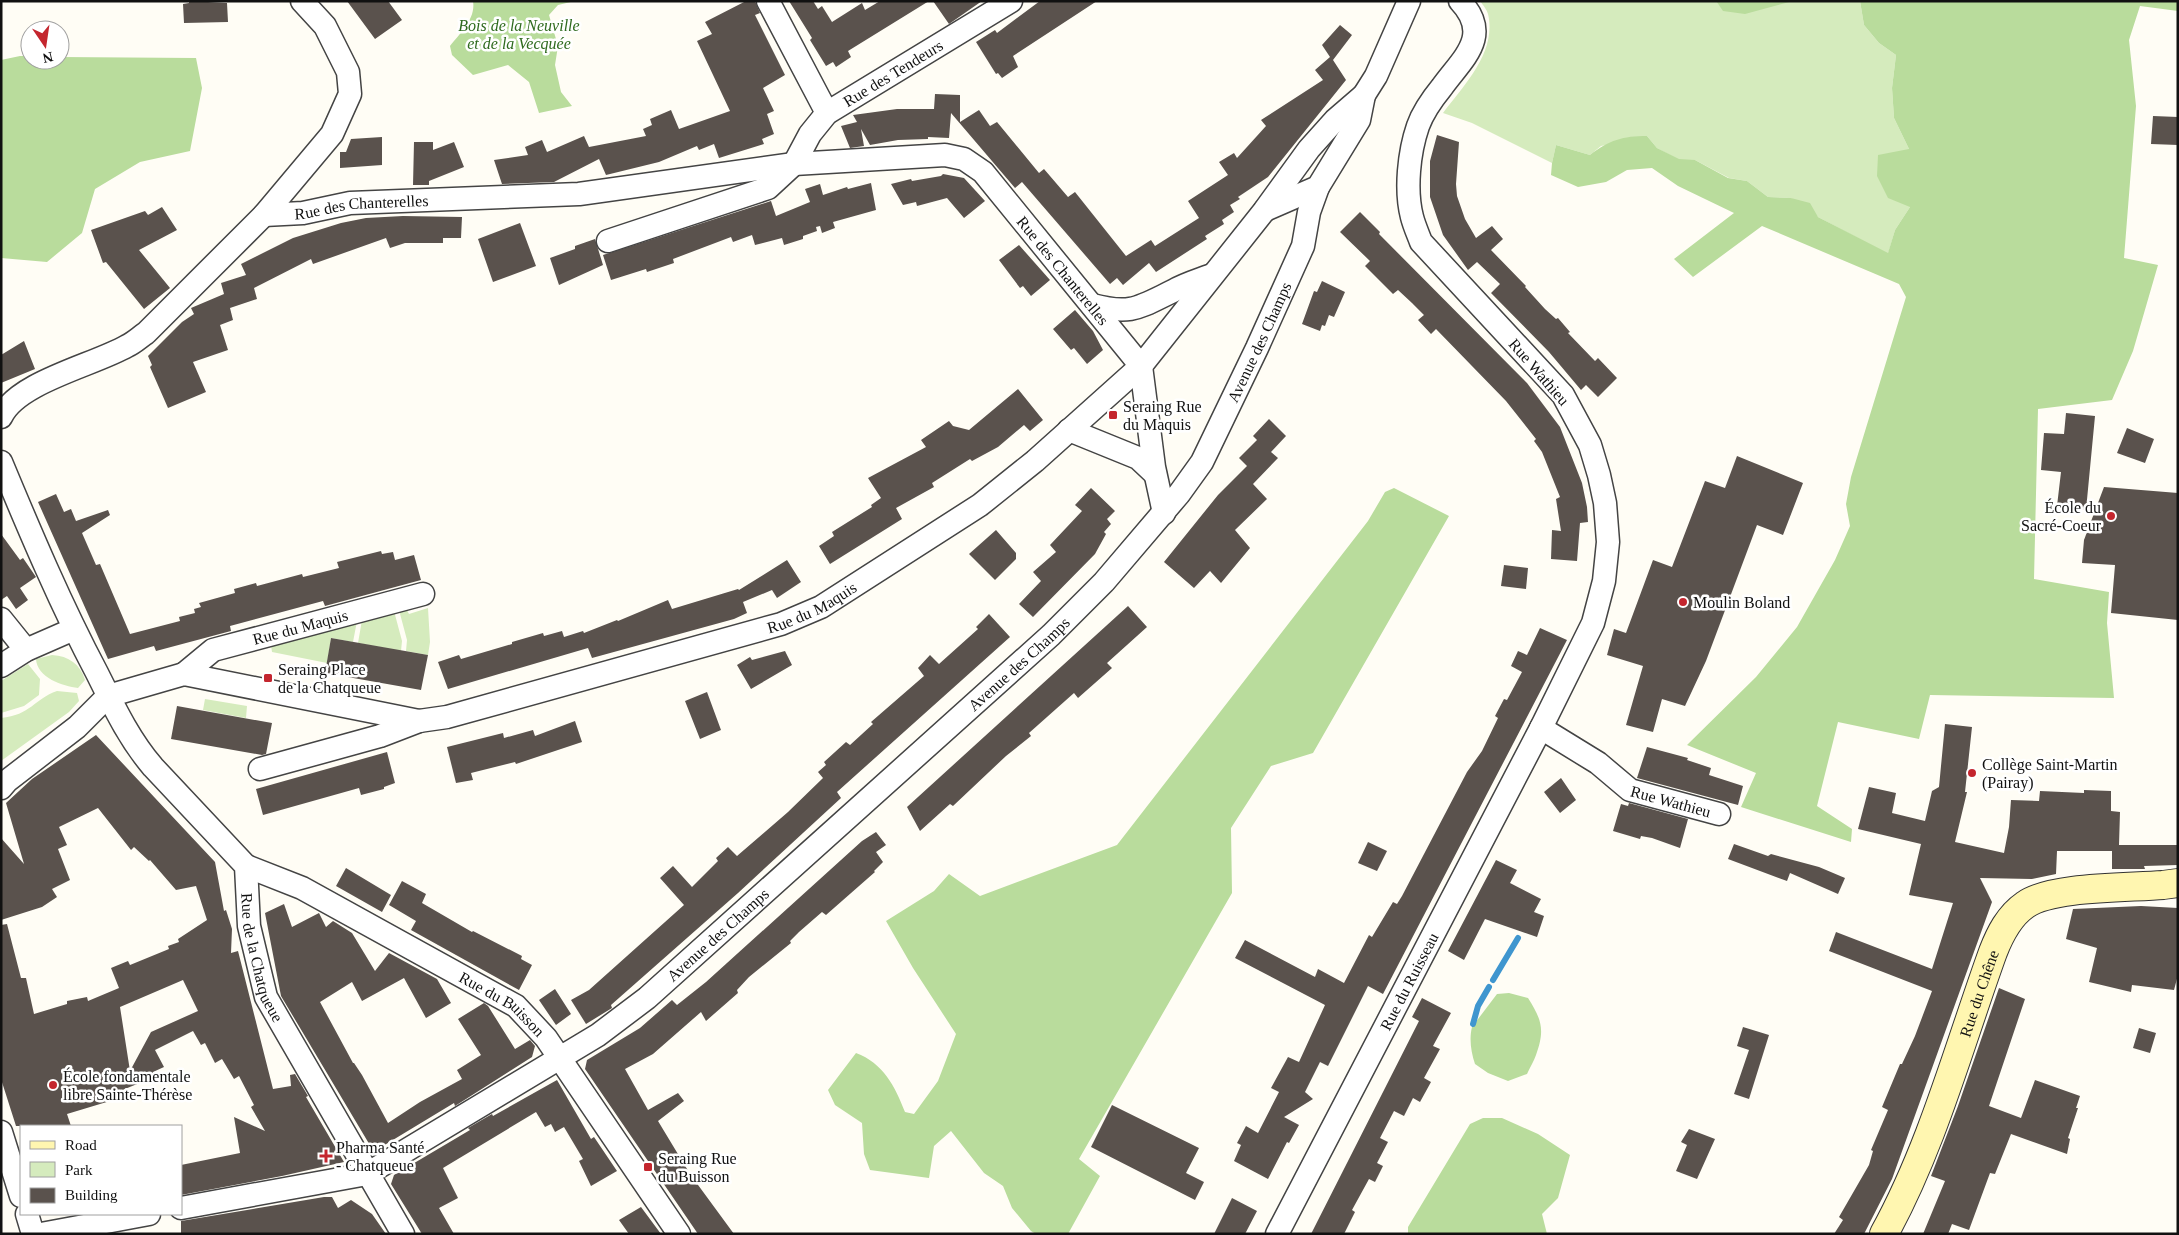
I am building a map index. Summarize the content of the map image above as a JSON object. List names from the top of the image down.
{
  "streets": {
    "main road": ["Rue du Chêne"],
    "street": [
      "Rue des Tendeurs",
      "Rue des Chanterelles",
      "Avenue des Champs",
      "Rue Wathieu",
      "Rue du Maquis",
      "Rue de la Chatqueue",
      "Rue du Ruisseau",
      "Rue du Buisson"
    ]
  },
  "crossings": [
    ["Rue des Tendeurs", "Rue des Chanterelles"],
    ["Rue des Chanterelles", "Rue du Maquis"],
    ["Avenue des Champs", "Rue de la Chatqueue"],
    ["Avenue des Champs", "Rue du Buisson"],
    ["Rue Wathieu", "Rue du Ruisseau"],
    ["Rue de la Chatqueue", "Rue du Buisson"]
  ],
  "parks": ["Bois de la Neuville et de la Vecquée"],
  "places": {
    "transit": ["Seraing Rue du Maquis", "Seraing Place de la Chatqueue", "Seraing Rue du Buisson"],
    "other": [
      "École du Sacré-Coeur",
      "Moulin Boland",
      "Collège Saint-Martin (Pairay)",
      "École fondamentale libre Sainte-Thérèse"
    ],
    "health": ["Pharma Santé - Chatqueue"]
  },
  "legend": ["Road", "Park", "Building"],
  "north": "bottom"
}
